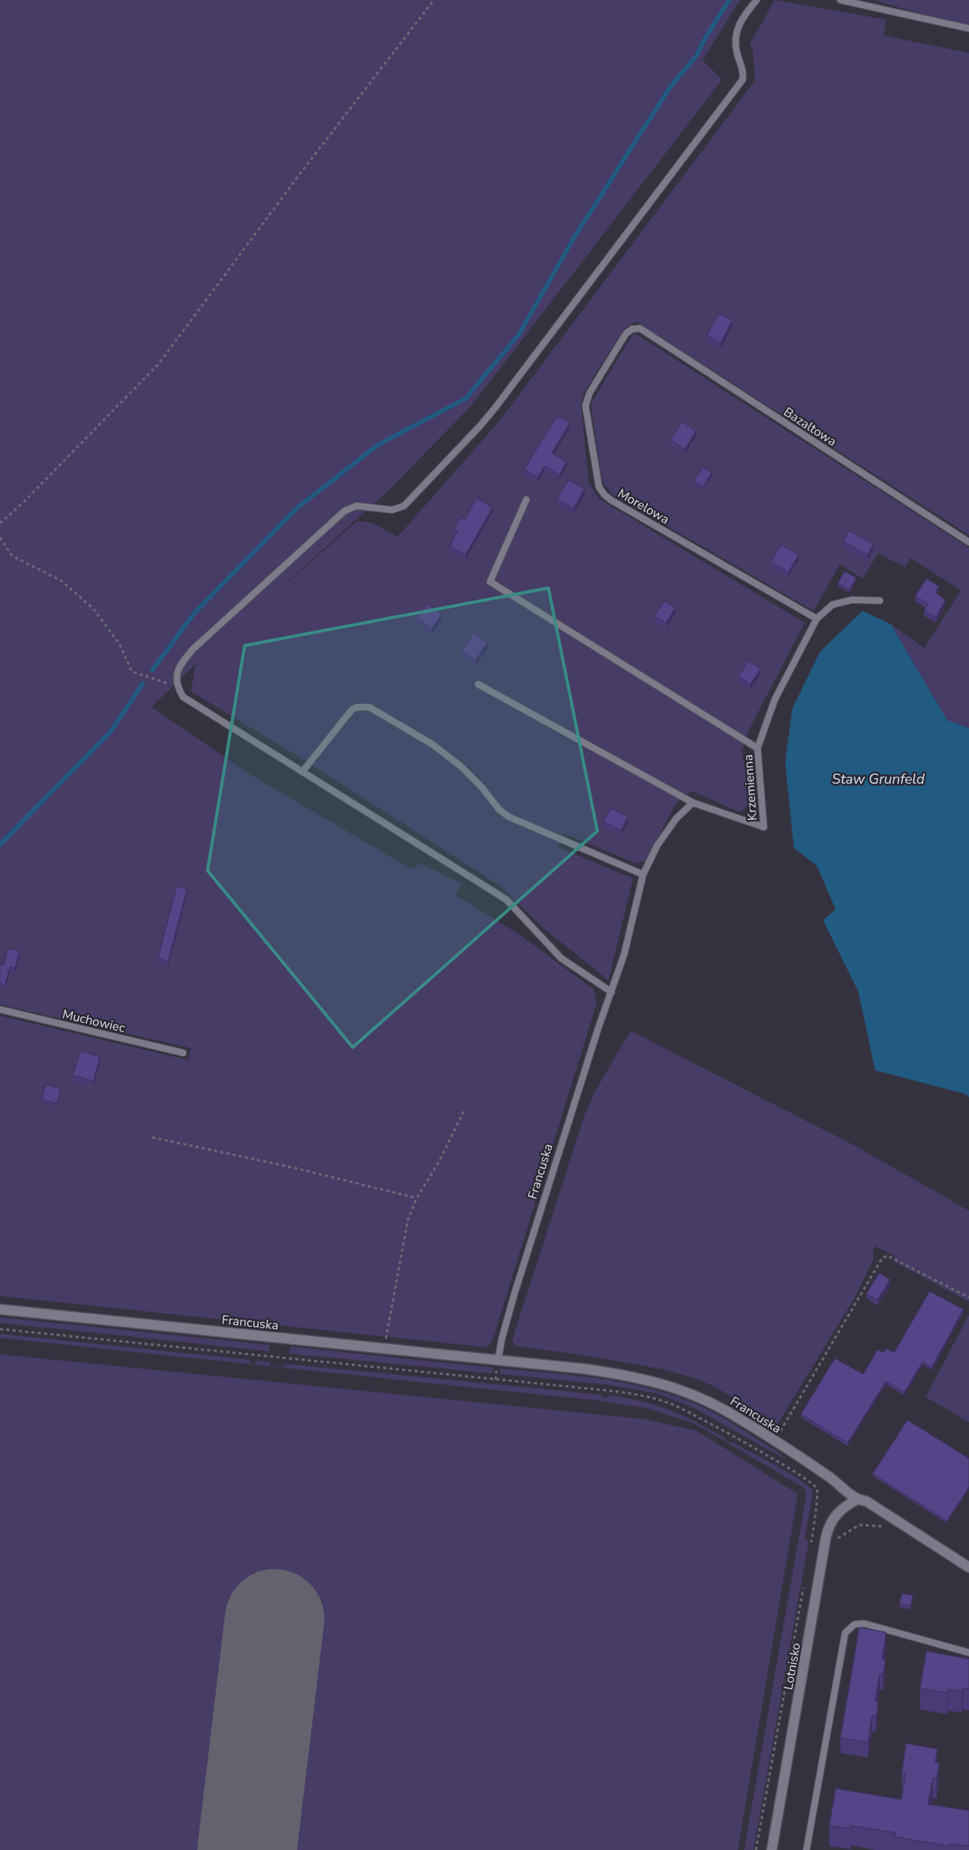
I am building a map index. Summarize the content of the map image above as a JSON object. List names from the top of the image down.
{
  "streets": {
    "street": ["Francuska", "Lotnisko"],
    "lane": [
      "Bazaltowa",
      "Morelowa",
      "Krzemienna",
      "Muchowiec"
    ]
  },
  "crossings": [
    ["Bazaltowa", "Morelowa"],
    ["Morelowa", "Krzemienna"],
    ["Francuska", "Lotnisko"]
  ],
  "water": ["Staw Grunfeld"]
}
